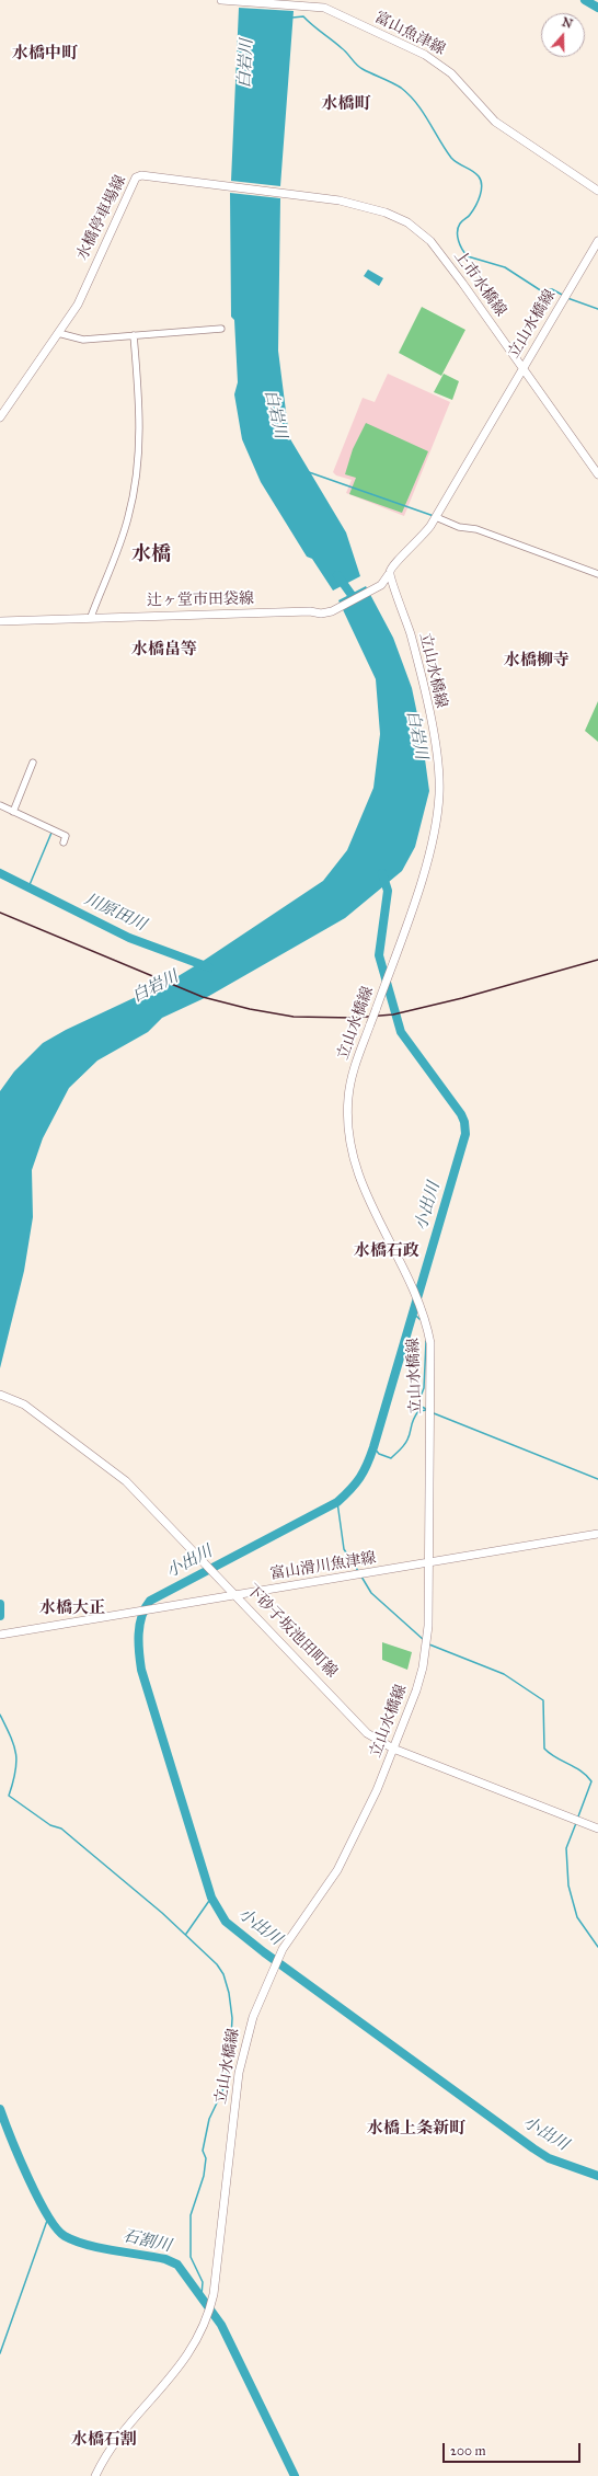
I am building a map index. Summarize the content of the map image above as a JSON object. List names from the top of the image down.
{
  "streets": {
    "main road": [
      "富山魚津線",
      "水橋停車場線",
      "上市水橋線",
      "立山水橋線",
      "辻ヶ堂市田袋線",
      "富山滑川魚津線",
      "下砂子坂池田町線"
    ]
  },
  "crossings": [
    ["水橋停車場線", "上市水橋線"],
    ["上市水橋線", "立山水橋線"],
    ["立山水橋線", "辻ヶ堂市田袋線"],
    ["立山水橋線", "富山滑川魚津線"],
    ["立山水橋線", "下砂子坂池田町線"],
    ["富山滑川魚津線", "下砂子坂池田町線"]
  ],
  "districts": [
    "水橋中町",
    "水橋町",
    "水橋",
    "水橋畠等",
    "水橋柳寺",
    "水橋石政",
    "水橋大正",
    "水橋上条新町",
    "水橋石割"
  ],
  "water": [
    "白岩川",
    "川原田川",
    "小出川",
    "石割川"
  ],
  "scale_bar": "200 m",
  "north": "top"
}
